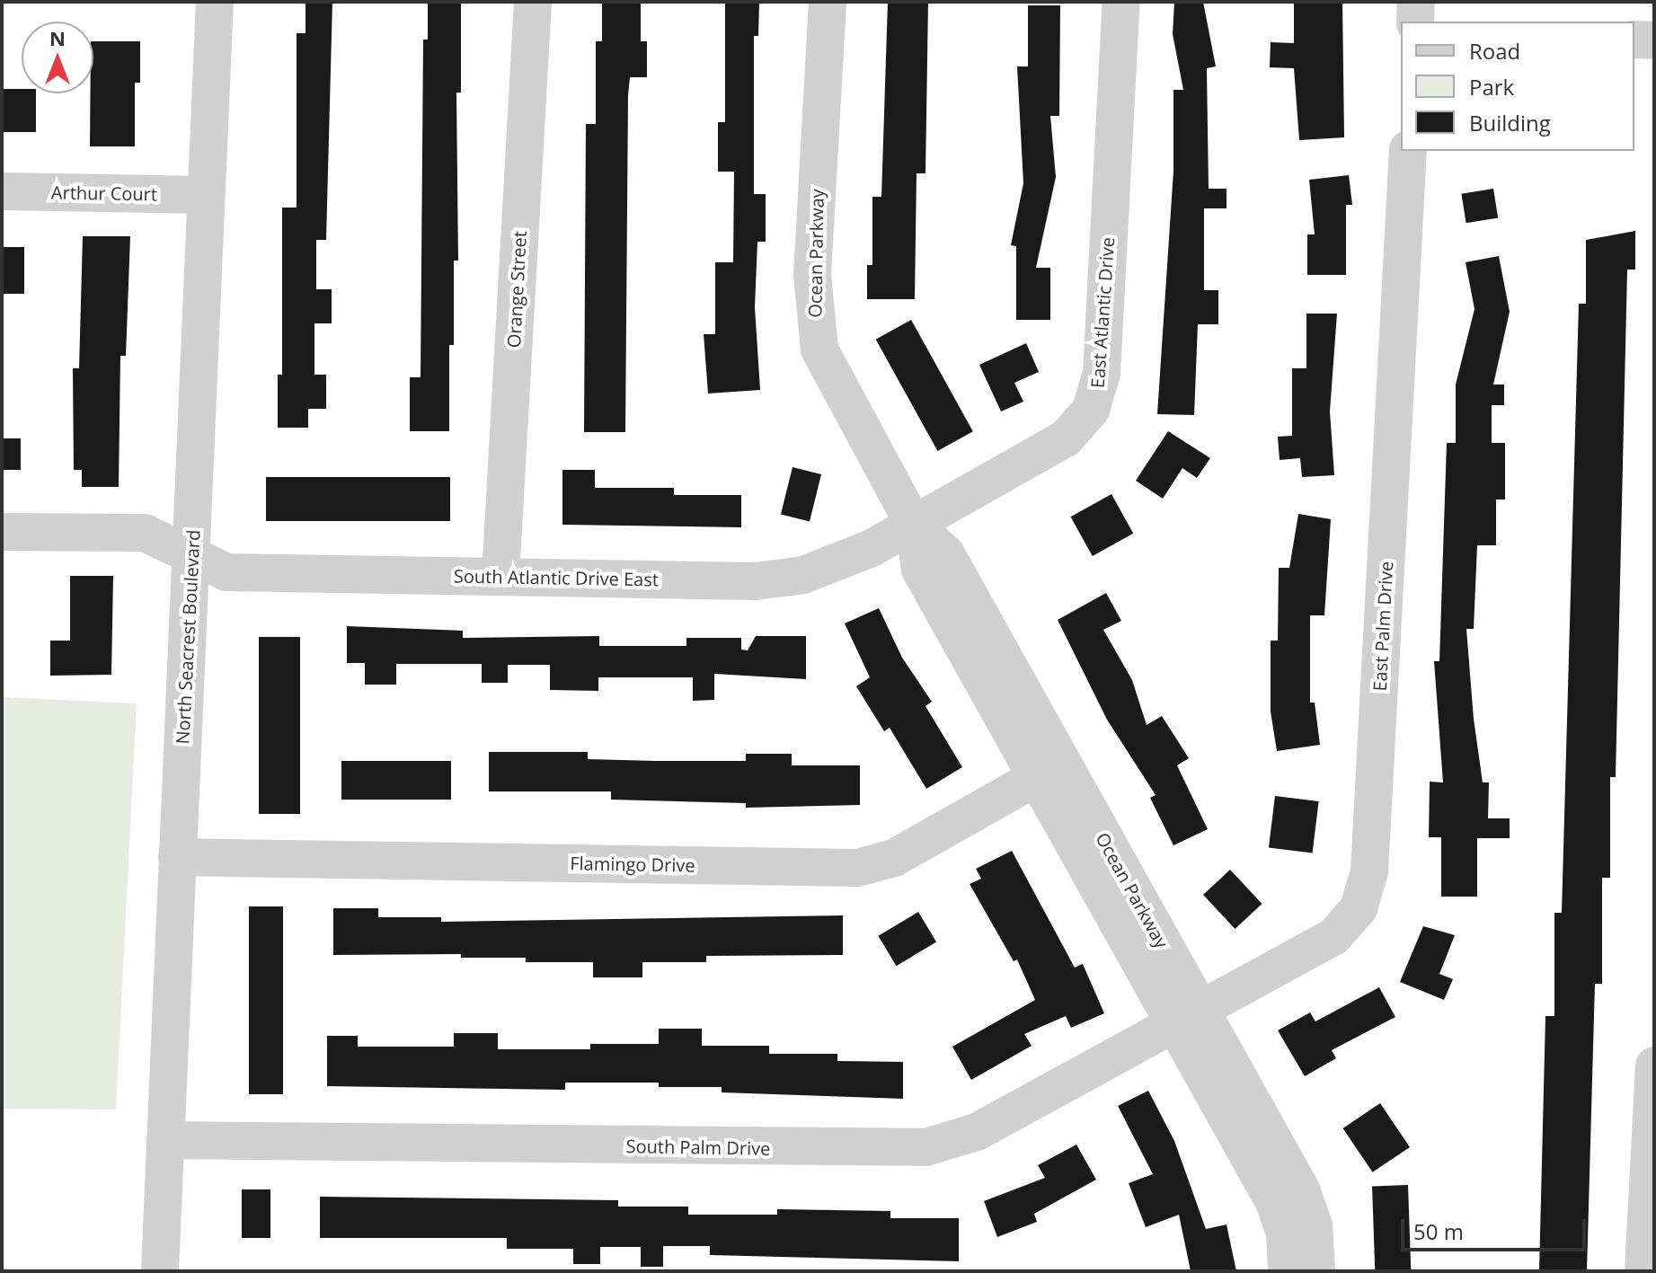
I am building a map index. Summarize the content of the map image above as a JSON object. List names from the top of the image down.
{
  "streets": {
    "street": [
      "Arthur Court",
      "Ocean Parkway",
      "Orange Street",
      "East Atlantic Drive",
      "South Atlantic Drive East",
      "East Palm Drive",
      "North Seacrest Boulevard",
      "Flamingo Drive",
      "South Palm Drive"
    ]
  },
  "crossings": [
    ["Arthur Court", "North Seacrest Boulevard"],
    ["Ocean Parkway", "East Atlantic Drive"],
    ["Ocean Parkway", "South Atlantic Drive East"],
    ["Ocean Parkway", "East Palm Drive"],
    ["Ocean Parkway", "Flamingo Drive"],
    ["Ocean Parkway", "South Palm Drive"],
    ["Orange Street", "South Atlantic Drive East"],
    ["East Atlantic Drive", "South Atlantic Drive East"],
    ["South Atlantic Drive East", "North Seacrest Boulevard"],
    ["East Palm Drive", "South Palm Drive"],
    ["North Seacrest Boulevard", "Flamingo Drive"],
    ["North Seacrest Boulevard", "South Palm Drive"]
  ],
  "legend": ["Road", "Park", "Building"],
  "scale_bar": "50 m",
  "north": "top"
}
